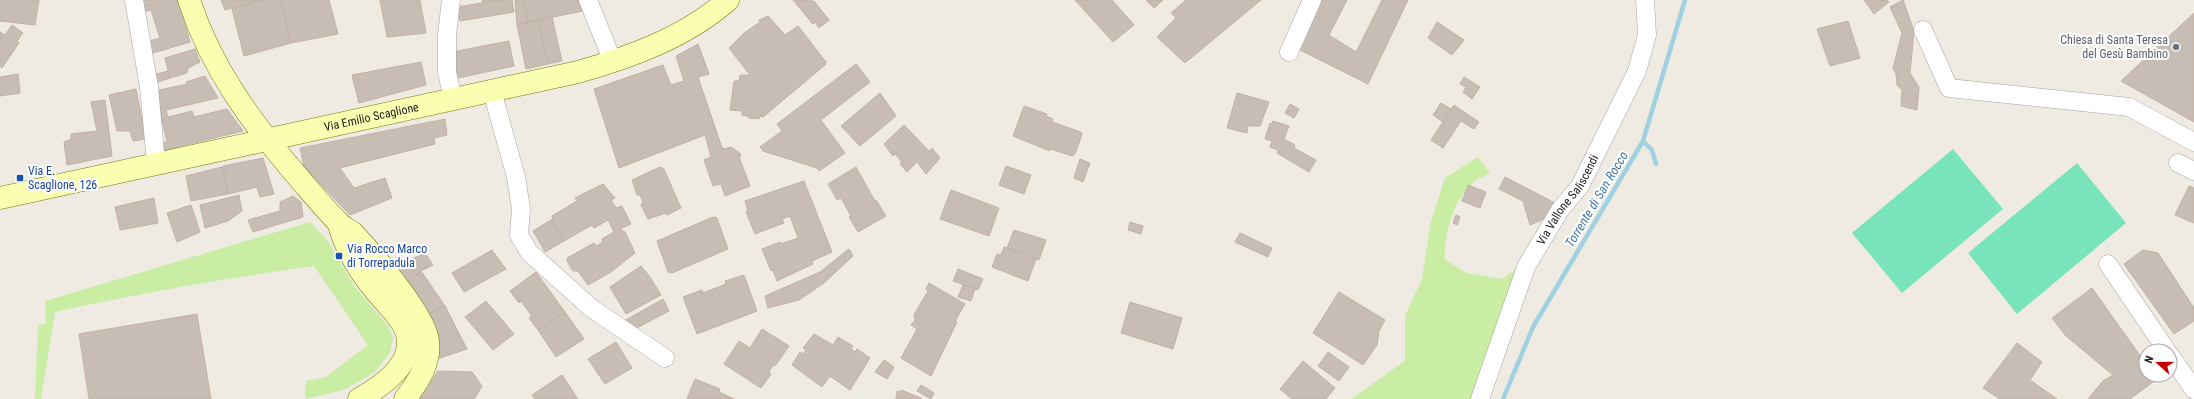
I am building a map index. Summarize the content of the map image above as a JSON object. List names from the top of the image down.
{
  "streets": {
    "main road": ["Via Emilio Scaglione"],
    "street": ["Via Vallone Saliscendi"]
  },
  "water": ["Torrente di San Rocco"],
  "places": {
    "other": ["Chiesa di Santa Teresa del Gesù Bambino"],
    "transit": ["Via E. Scaglione, 126", "Via Rocco Marco di Torrepadula"]
  },
  "north": "left"
}
